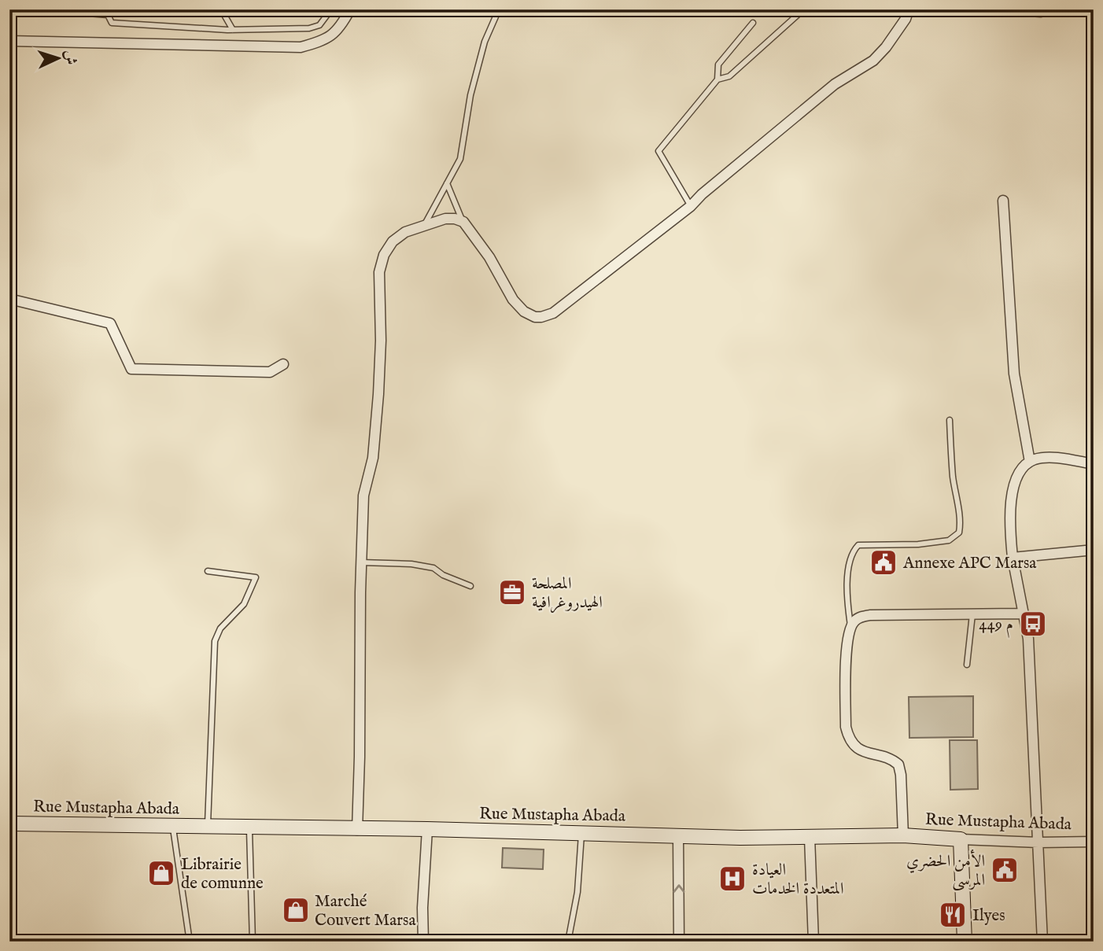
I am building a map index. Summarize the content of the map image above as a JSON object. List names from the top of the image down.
{
  "streets": {
    "main road": ["Rue Mustapha Abada"]
  },
  "places": {
    "public building": ["Annexe APC Marsa", "الأمن الحضري المرسى"],
    "office": ["المصلحة الهيدروغرافية"],
    "bus stop": ["م 449"],
    "shop": ["Librairie de comunne", "Marché Couvert Marsa"],
    "hospital": ["العيادة المتعددة الخدمات"],
    "restaurant": ["Ilyes"]
  },
  "north": "right"
}
